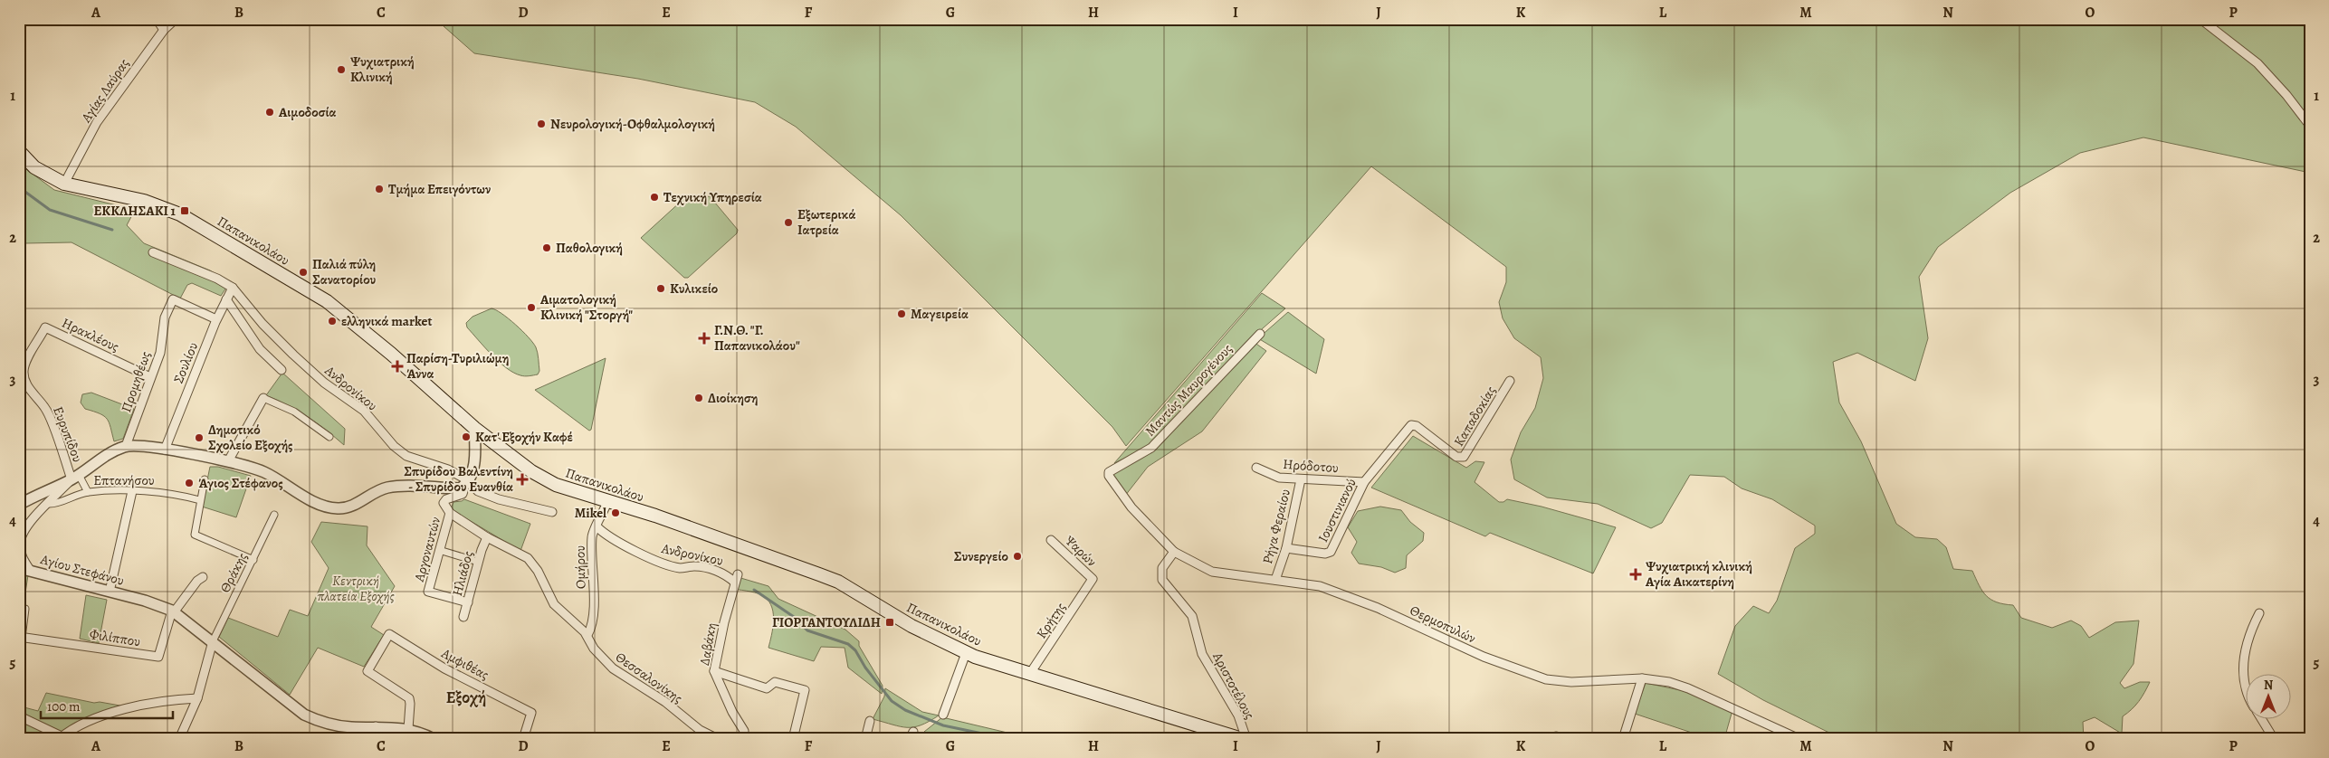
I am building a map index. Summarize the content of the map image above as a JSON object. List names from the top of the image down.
{
  "streets": {
    "main road": ["Παπανικολάου"],
    "street": [
      "Αγίας Λαύρας",
      "Ηρακλέους",
      "Σουλίου",
      "Προμηθέως",
      "Ανδρονίκου",
      "Μαντώς Μαυρογένους",
      "Καπαδοκίας",
      "Ευρυπίδου",
      "Ηρόδοτου",
      "Επτανήσου",
      "Ιουστινιανού",
      "Ρήγα Φεραίου",
      "Αργοναυτών",
      "Ψαρών",
      "Ομήρου",
      "Αγίου Στεφάνου",
      "Θράκης",
      "Ηλιάδος",
      "Κρήτης",
      "Θερμοπυλών",
      "Φιλίππου",
      "Δαβάκη",
      "Αμφιθέας",
      "Θεσσαλονίκης",
      "Αριστοτέλους"
    ]
  },
  "crossings": [
    ["Αγίας Λαύρας", "Παπανικολάου"],
    ["Παπανικολάου", "Ομήρου"],
    ["Παπανικολάου", "Κρήτης"],
    ["Ηρακλέους", "Προμηθέως"],
    ["Ηρακλέους", "Ευρυπίδου"],
    ["Σουλίου", "Προμηθέως"],
    ["Σουλίου", "Ανδρονίκου"],
    ["Προμηθέως", "Αγίου Στεφάνου"],
    ["Ανδρονίκου", "Ομήρου"],
    ["Ανδρονίκου", "Δαβάκη"],
    ["Μαντώς Μαυρογένους", "Θερμοπυλών"],
    ["Καπαδοκίας", "Ιουστινιανού"],
    ["Ευρυπίδου", "Αγίου Στεφάνου"],
    ["Ηρόδοτου", "Ιουστινιανού"],
    ["Ηρόδοτου", "Ρήγα Φεραίου"],
    ["Επτανήσου", "Αγίου Στεφάνου"],
    ["Ιουστινιανού", "Ρήγα Φεραίου"],
    ["Ρήγα Φεραίου", "Θερμοπυλών"],
    ["Αργοναυτών", "Ηλιάδος"],
    ["Αργοναυτών", "Θεσσαλονίκης"],
    ["Ψαρών", "Κρήτης"],
    ["Ομήρου", "Θεσσαλονίκης"],
    ["Αγίου Στεφάνου", "Θράκης"],
    ["Αγίου Στεφάνου", "Φιλίππου"],
    ["Αγίου Στεφάνου", "Αμφιθέας"],
    ["Ηλιάδος", "Θεσσαλονίκης"],
    ["Θερμοπυλών", "Αριστοτέλους"]
  ],
  "districts": ["Εξοχή"],
  "parks": ["Κεντρική πλατεία Εξοχής"],
  "places": {
    "other": [
      "Ψυχιατρική Κλινική",
      "Αιμοδοσία",
      "Νευρολογική-Οφθαλμολογική",
      "Τμήμα Επειγόντων",
      "Τεχνική Υπηρεσία",
      "Εξωτερικά Ιατρεία",
      "Παθολογική",
      "Παλιά πύλη Σανατορίου",
      "Κυλικείο",
      "Αιματολογική Κλινική \"Στοργή\"",
      "Μαγειρεία",
      "ελληνικά market",
      "Διοίκηση",
      "Κατ' Εξοχήν Καφέ",
      "Δημοτικό Σχολείο Εξοχής",
      "Άγιος Στέφανος",
      "Mikel",
      "Συνεργείο"
    ],
    "transit": ["ΕΚΚΛΗΣΑΚΙ 1", "ΓΙΟΡΓΑΝΤΟΥΛΙΔΗ"],
    "health": [
      "Γ.Ν.Θ. \"Γ. Παπανικολάου\"",
      "Παρίση-Τυριλιώμη Άννα",
      "Σπυρίδου Βαλεντίνη - Σπυρίδου Ευανθία",
      "Ψυχιατρική κλινική Αγία Αικατερίνη"
    ]
  },
  "scale_bar": "100 m",
  "north": "top",
  "grid": {
    "columns": [
      "A",
      "B",
      "C",
      "D",
      "E",
      "F",
      "G",
      "H",
      "I",
      "J",
      "K",
      "L",
      "M",
      "N",
      "O",
      "P"
    ],
    "rows": [
      "1",
      "2",
      "3",
      "4",
      "5"
    ]
  }
}
